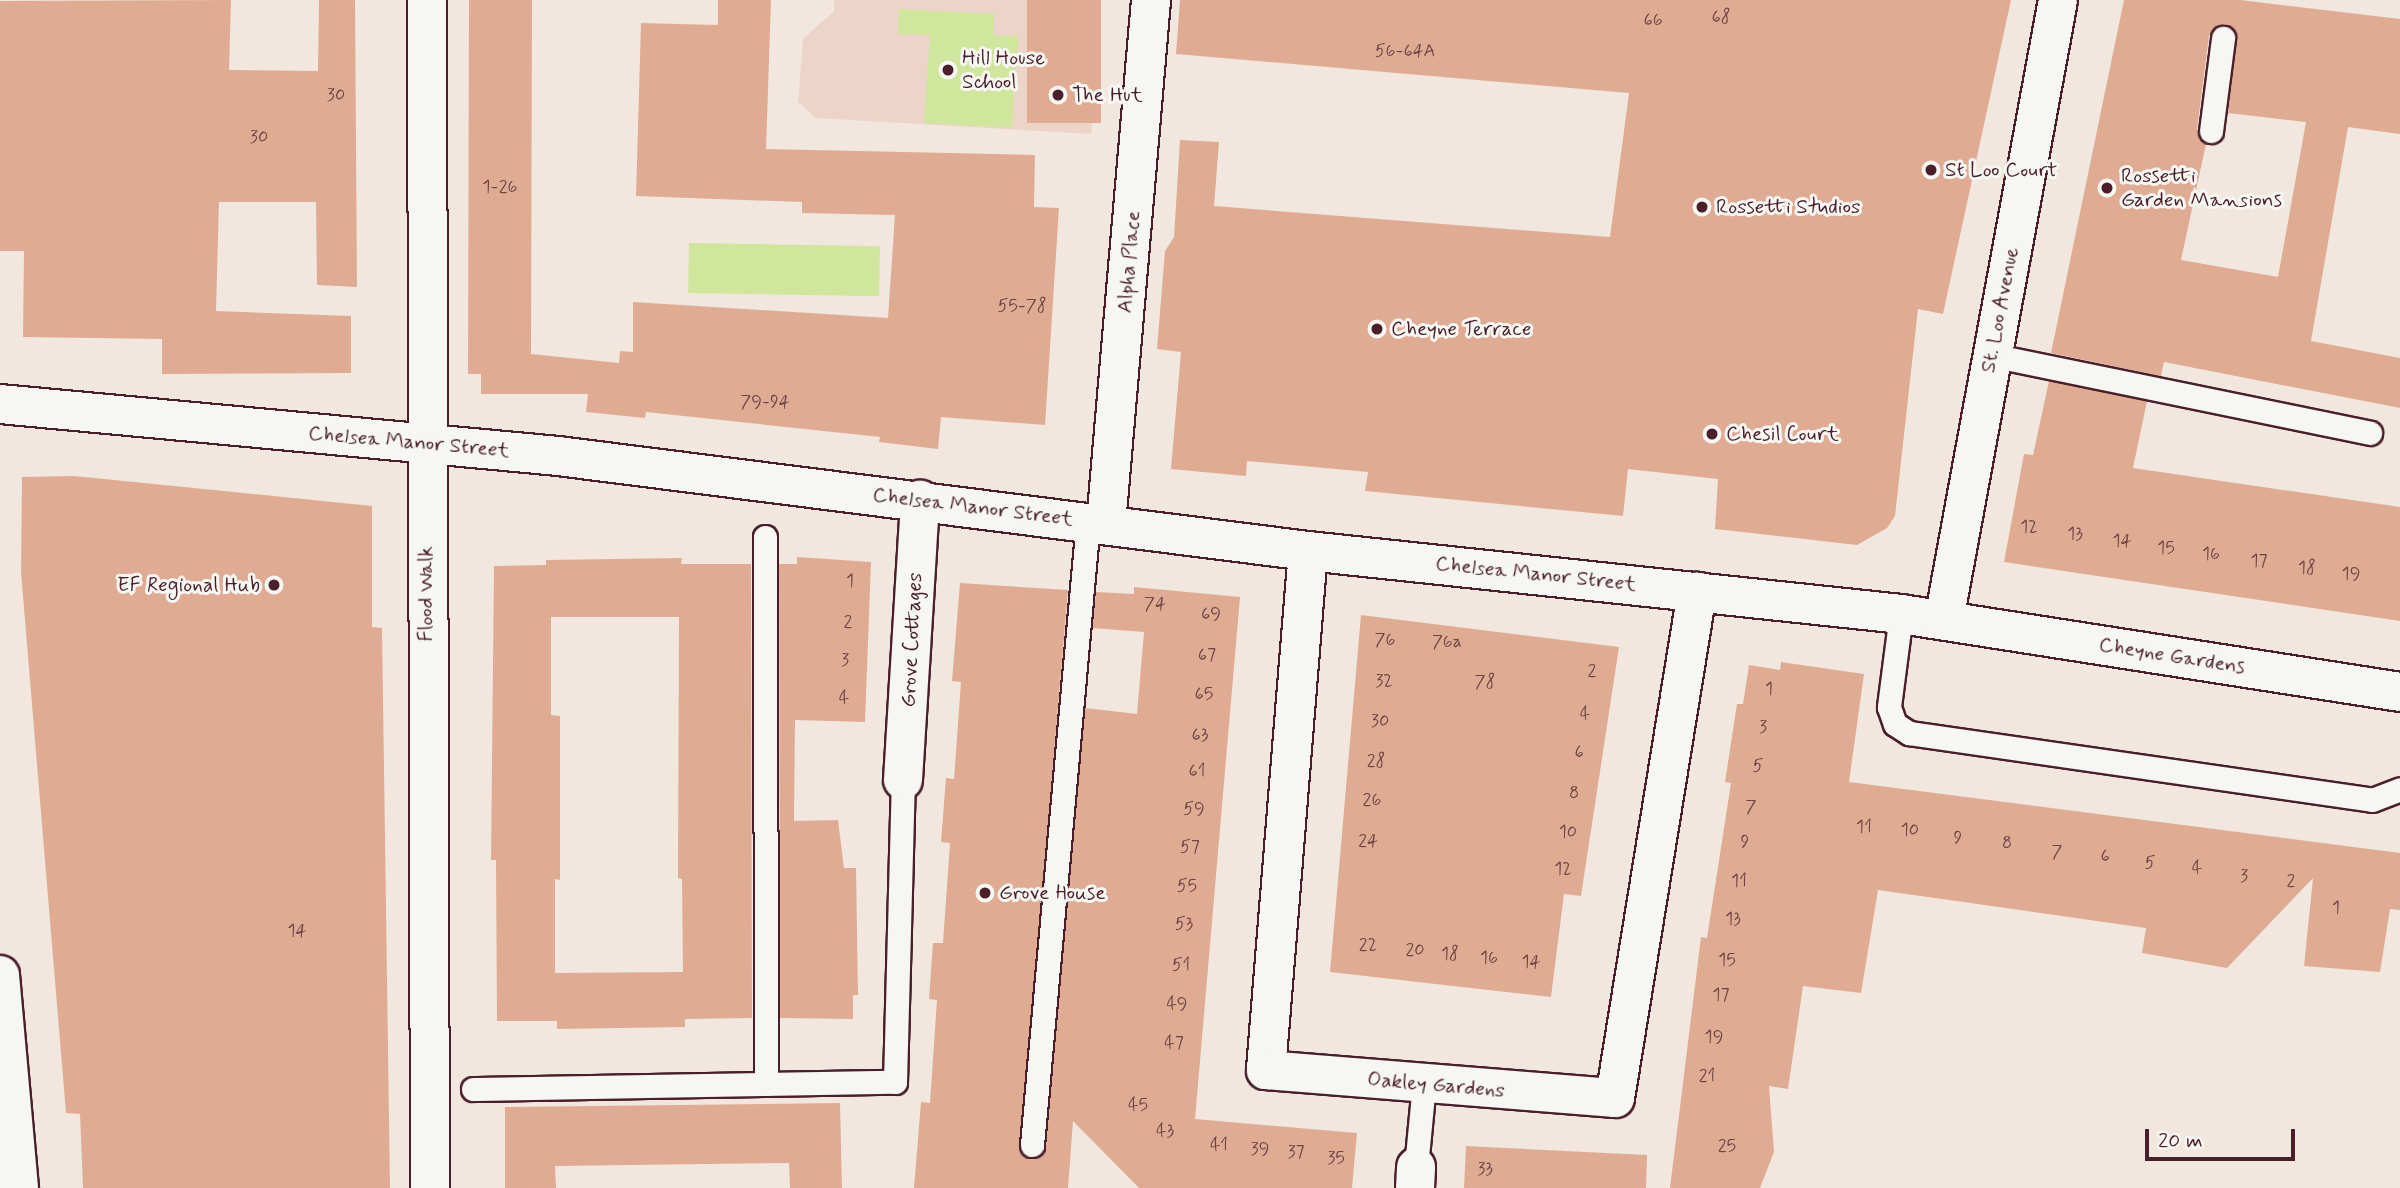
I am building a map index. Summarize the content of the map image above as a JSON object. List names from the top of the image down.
{
  "streets": {
    "street": [
      "Alpha Place",
      "St. Loo Avenue",
      "Chelsea Manor Street",
      "Flood Walk",
      "Grove Cottages",
      "Cheyne Gardens",
      "Oakley Gardens"
    ]
  },
  "crossings": [
    ["Alpha Place", "Chelsea Manor Street"],
    ["St. Loo Avenue", "Chelsea Manor Street"],
    ["St. Loo Avenue", "Cheyne Gardens"],
    ["Chelsea Manor Street", "Flood Walk"],
    ["Chelsea Manor Street", "Grove Cottages"],
    ["Chelsea Manor Street", "Cheyne Gardens"],
    ["Chelsea Manor Street", "Oakley Gardens"]
  ],
  "places": [
    "Hill House School",
    "The Hut",
    "St Loo Court",
    "Rossetti Garden Mansions",
    "Rossetti Studios",
    "Cheyne Terrace",
    "Chesil Court",
    "EF Regional Hub",
    "Grove House"
  ],
  "house_numbers": [
    "68",
    "66",
    "56-64A",
    "30",
    "30",
    "1-26",
    "55-78",
    "79-94",
    "12",
    "13",
    "14",
    "15",
    "16",
    "17",
    "18",
    "19",
    "1",
    "74",
    "69",
    "2",
    "76",
    "76a",
    "67",
    "3",
    "2",
    "32",
    "78",
    "1",
    "65",
    "4",
    "4",
    "30",
    "3",
    "63",
    "6",
    "28",
    "5",
    "61",
    "8",
    "26",
    "7",
    "59",
    "11",
    "10",
    "10",
    "9",
    "24",
    "9",
    "8",
    "57",
    "7",
    "6",
    "5",
    "4",
    "12",
    "3",
    "11",
    "2",
    "55",
    "1",
    "13",
    "53",
    "14",
    "22",
    "20",
    "18",
    "16",
    "15",
    "14",
    "51",
    "17",
    "49",
    "19",
    "47",
    "21",
    "45",
    "43",
    "41",
    "25",
    "39",
    "37",
    "35",
    "33"
  ],
  "scale_bar": "20 m"
}
